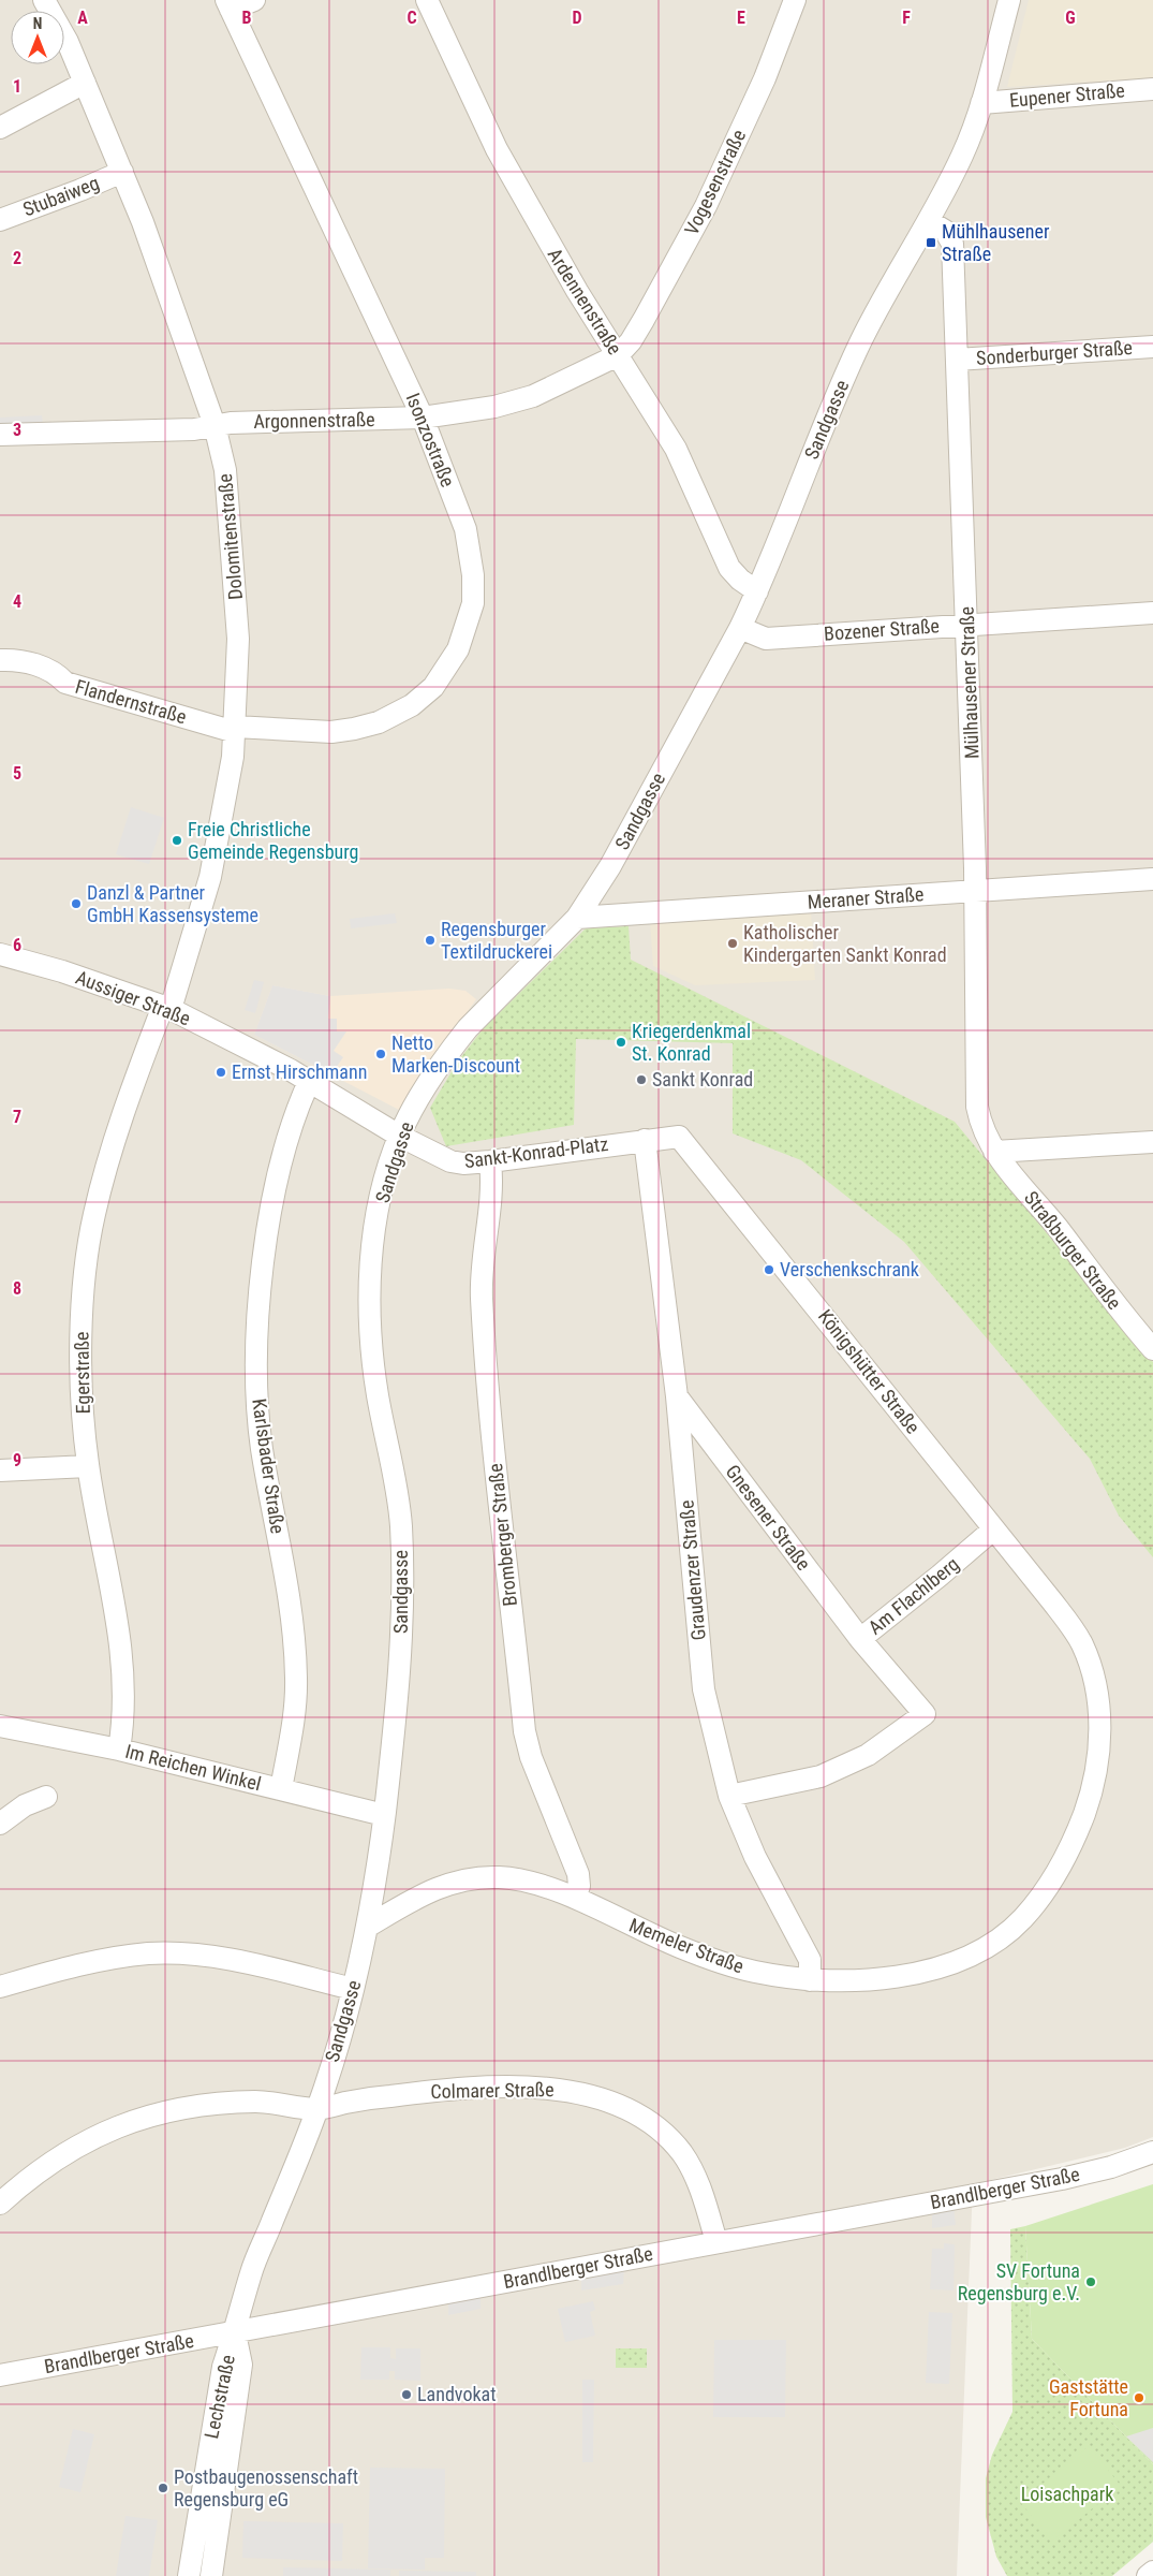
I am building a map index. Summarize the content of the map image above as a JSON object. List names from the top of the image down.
{
  "streets": {
    "street": [
      "Eupener Straße",
      "Vogesenstraße",
      "Stubaiweg",
      "Ardennenstraße",
      "Sonderburger Straße",
      "Sandgasse",
      "Argonnenstraße",
      "Isonzostraße",
      "Dolomitenstraße",
      "Bozener Straße",
      "Mülhausener Straße",
      "Flandernstraße",
      "Meraner Straße",
      "Aussiger Straße",
      "Sankt-Konrad-Platz",
      "Straßburger Straße",
      "Königshütter Straße",
      "Egerstraße",
      "Karlsbader Straße",
      "Gnesener Straße",
      "Bromberger Straße",
      "Graudenzer Straße",
      "Am Flachlberg",
      "Im Reichen Winkel",
      "Memeler Straße",
      "Colmarer Straße",
      "Brandlberger Straße",
      "Lechstraße"
    ]
  },
  "crossings": [
    ["Eupener Straße", "Sandgasse"],
    ["Vogesenstraße", "Ardennenstraße"],
    ["Vogesenstraße", "Argonnenstraße"],
    ["Stubaiweg", "Dolomitenstraße"],
    ["Ardennenstraße", "Sandgasse"],
    ["Ardennenstraße", "Argonnenstraße"],
    ["Sonderburger Straße", "Mülhausener Straße"],
    ["Sandgasse", "Bozener Straße"],
    ["Sandgasse", "Mülhausener Straße"],
    ["Sandgasse", "Meraner Straße"],
    ["Sandgasse", "Aussiger Straße"],
    ["Sandgasse", "Sankt-Konrad-Platz"],
    ["Sandgasse", "Im Reichen Winkel"],
    ["Sandgasse", "Memeler Straße"],
    ["Sandgasse", "Colmarer Straße"],
    ["Sandgasse", "Brandlberger Straße"],
    ["Sandgasse", "Lechstraße"],
    ["Argonnenstraße", "Isonzostraße"],
    ["Argonnenstraße", "Dolomitenstraße"],
    ["Isonzostraße", "Dolomitenstraße"],
    ["Isonzostraße", "Flandernstraße"],
    ["Dolomitenstraße", "Flandernstraße"],
    ["Dolomitenstraße", "Aussiger Straße"],
    ["Dolomitenstraße", "Egerstraße"],
    ["Bozener Straße", "Mülhausener Straße"],
    ["Mülhausener Straße", "Meraner Straße"],
    ["Mülhausener Straße", "Straßburger Straße"],
    ["Aussiger Straße", "Sankt-Konrad-Platz"],
    ["Aussiger Straße", "Egerstraße"],
    ["Aussiger Straße", "Karlsbader Straße"],
    ["Sankt-Konrad-Platz", "Königshütter Straße"],
    ["Sankt-Konrad-Platz", "Bromberger Straße"],
    ["Sankt-Konrad-Platz", "Graudenzer Straße"],
    ["Königshütter Straße", "Am Flachlberg"],
    ["Königshütter Straße", "Memeler Straße"],
    ["Egerstraße", "Im Reichen Winkel"],
    ["Karlsbader Straße", "Im Reichen Winkel"],
    ["Gnesener Straße", "Graudenzer Straße"],
    ["Gnesener Straße", "Am Flachlberg"],
    ["Bromberger Straße", "Memeler Straße"],
    ["Graudenzer Straße", "Am Flachlberg"],
    ["Graudenzer Straße", "Memeler Straße"],
    ["Colmarer Straße", "Brandlberger Straße"],
    ["Brandlberger Straße", "Lechstraße"]
  ],
  "parks": ["Loisachpark"],
  "places": {
    "transit": ["Mühlhausener Straße"],
    "other": [
      "Freie Christliche Gemeinde Regensburg",
      "Danzl & Partner GmbH Kassensysteme",
      "Regensburger Textildruckerei",
      "Katholischer Kindergarten Sankt Konrad",
      "Kriegerdenkmal St. Konrad",
      "Netto Marken-Discount",
      "Ernst Hirschmann",
      "Sankt Konrad",
      "Verschenkschrank",
      "SV Fortuna Regensburg e.V.",
      "Landvokat",
      "Gaststätte Fortuna",
      "Postbaugenossenschaft Regensburg eG"
    ]
  },
  "north": "top",
  "grid": {
    "columns": [
      "A",
      "B",
      "C",
      "D",
      "E",
      "F",
      "G"
    ],
    "rows": [
      "1",
      "2",
      "3",
      "4",
      "5",
      "6",
      "7",
      "8",
      "9"
    ]
  }
}
